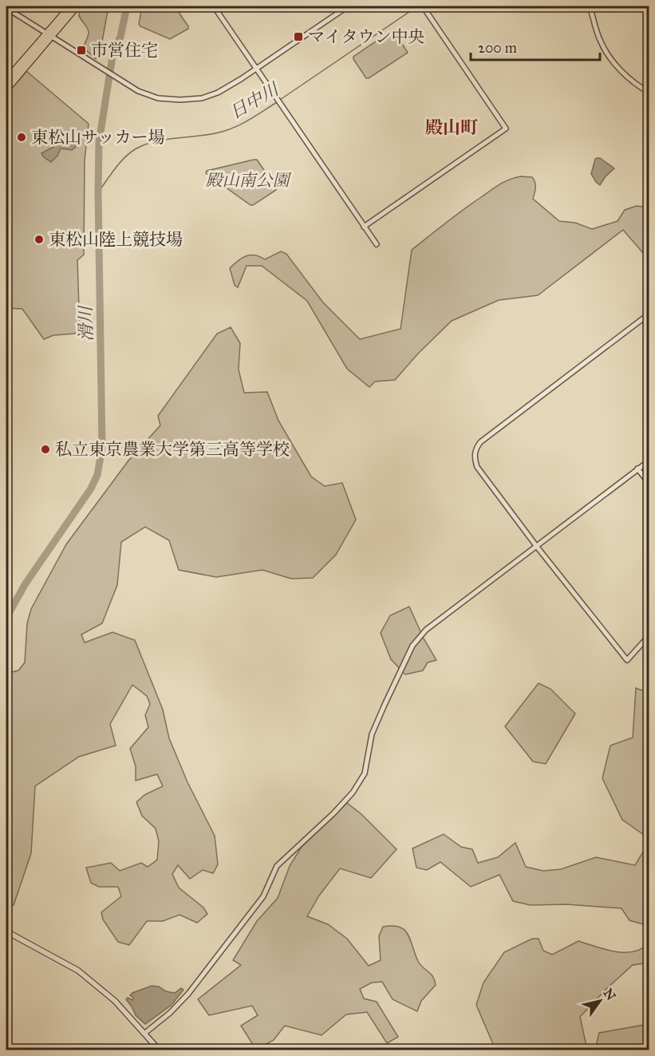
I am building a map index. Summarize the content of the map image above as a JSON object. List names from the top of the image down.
{
  "districts": ["殿山町"],
  "water": ["日中川", "滑川"],
  "parks": ["殿山南公園"],
  "places": {
    "transit": ["マイタウン中央", "市営住宅"],
    "other": ["東松山サッカー場", "東松山陸上競技場", "私立東京農業大学第三高等学校"]
  },
  "scale_bar": "200 m",
  "north": "top right"
}
